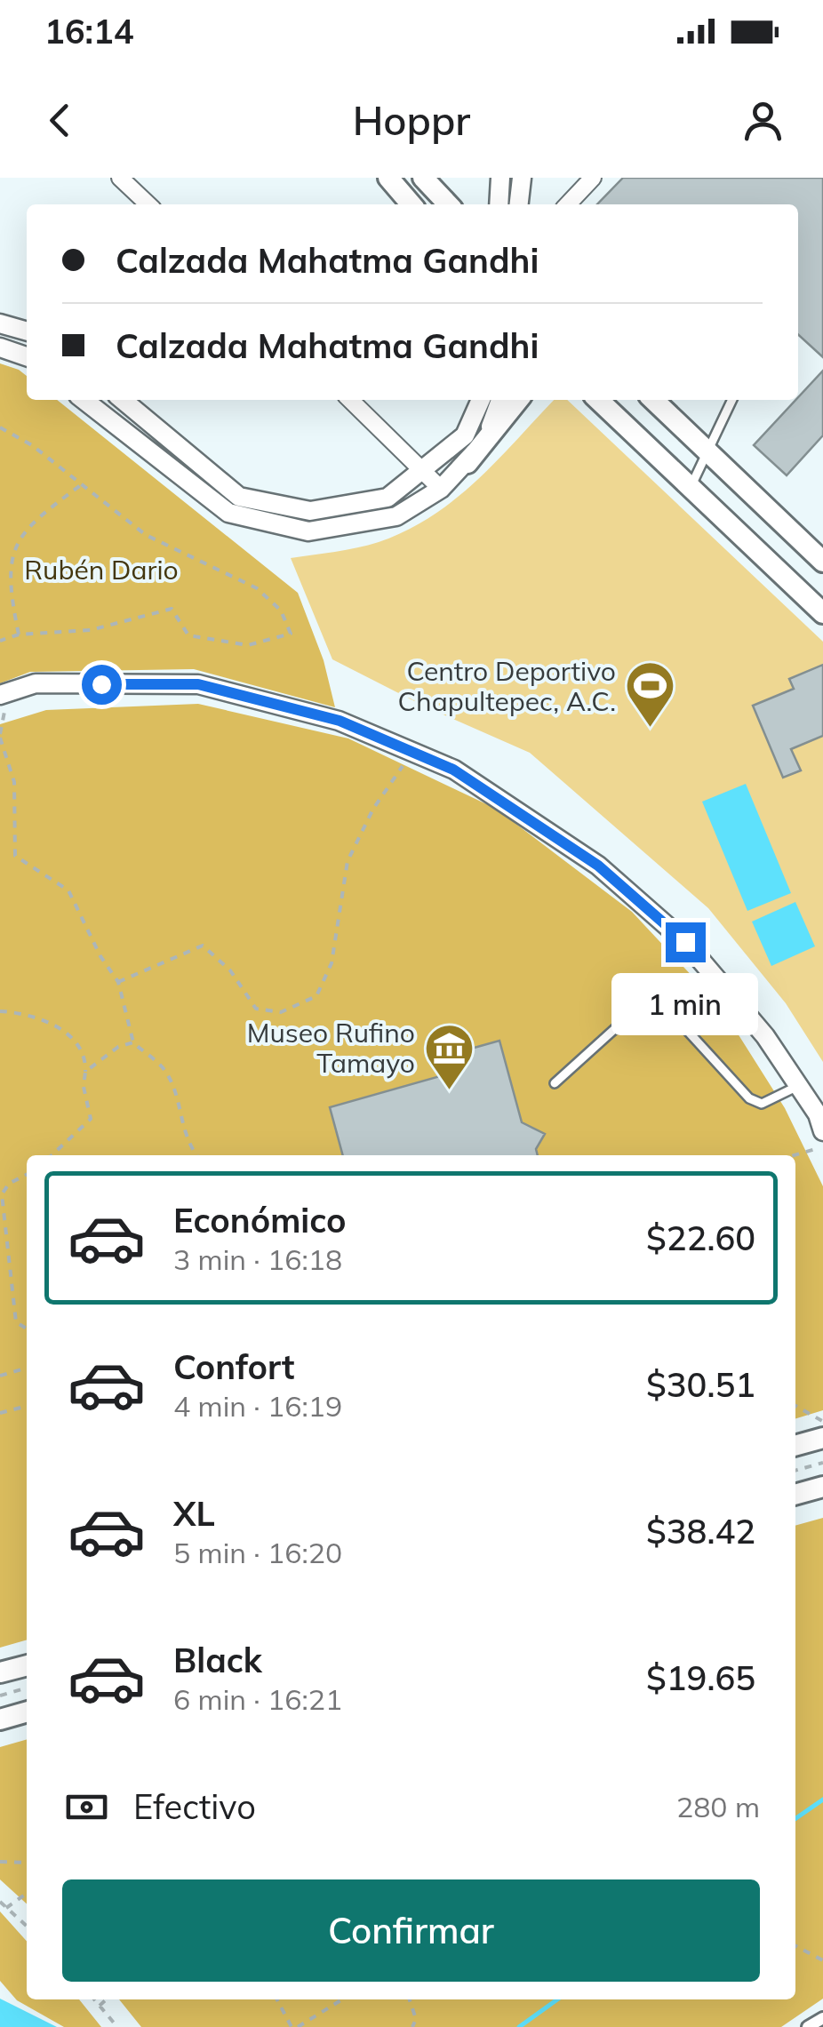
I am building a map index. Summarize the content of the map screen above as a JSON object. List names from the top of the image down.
{
  "parks": ["Rubén Dario"],
  "places": {
    "sports": ["Centro Deportivo Chapultepec, A.C."],
    "museum": ["Museo Rufino Tamayo"]
  },
  "page": {
    "status": "16:14",
    "header": "Hoppr",
    "banner": ["Calzada Mahatma Gandhi", "Calzada Mahatma Gandhi"],
    "bubble": "1 min",
    "list": [
      {
        "name": "Económico",
        "note": "3 min · 16:18",
        "value": "$22.60"
      },
      {
        "name": "Confort",
        "note": "4 min · 16:19",
        "value": "$30.51"
      },
      {
        "name": "XL",
        "note": "5 min · 16:20",
        "value": "$38.42"
      },
      {
        "name": "Black",
        "note": "6 min · 16:21",
        "value": "$19.65"
      }
    ],
    "pay": ["Efectivo", "280 m"],
    "buttons": "Confirmar"
  }
}
